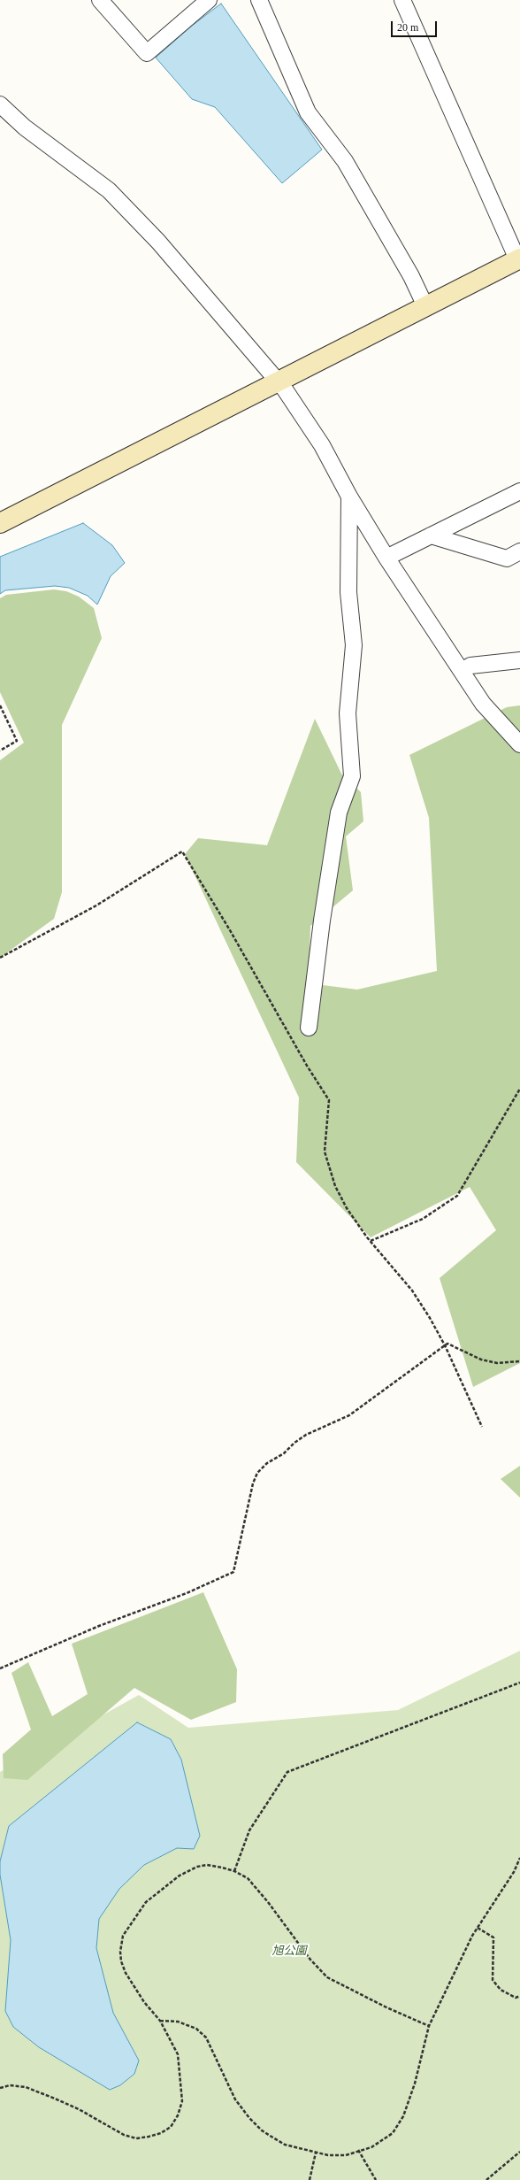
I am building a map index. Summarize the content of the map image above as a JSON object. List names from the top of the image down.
{
  "parks": ["旭公園"],
  "scale_bar": "20 m"
}
